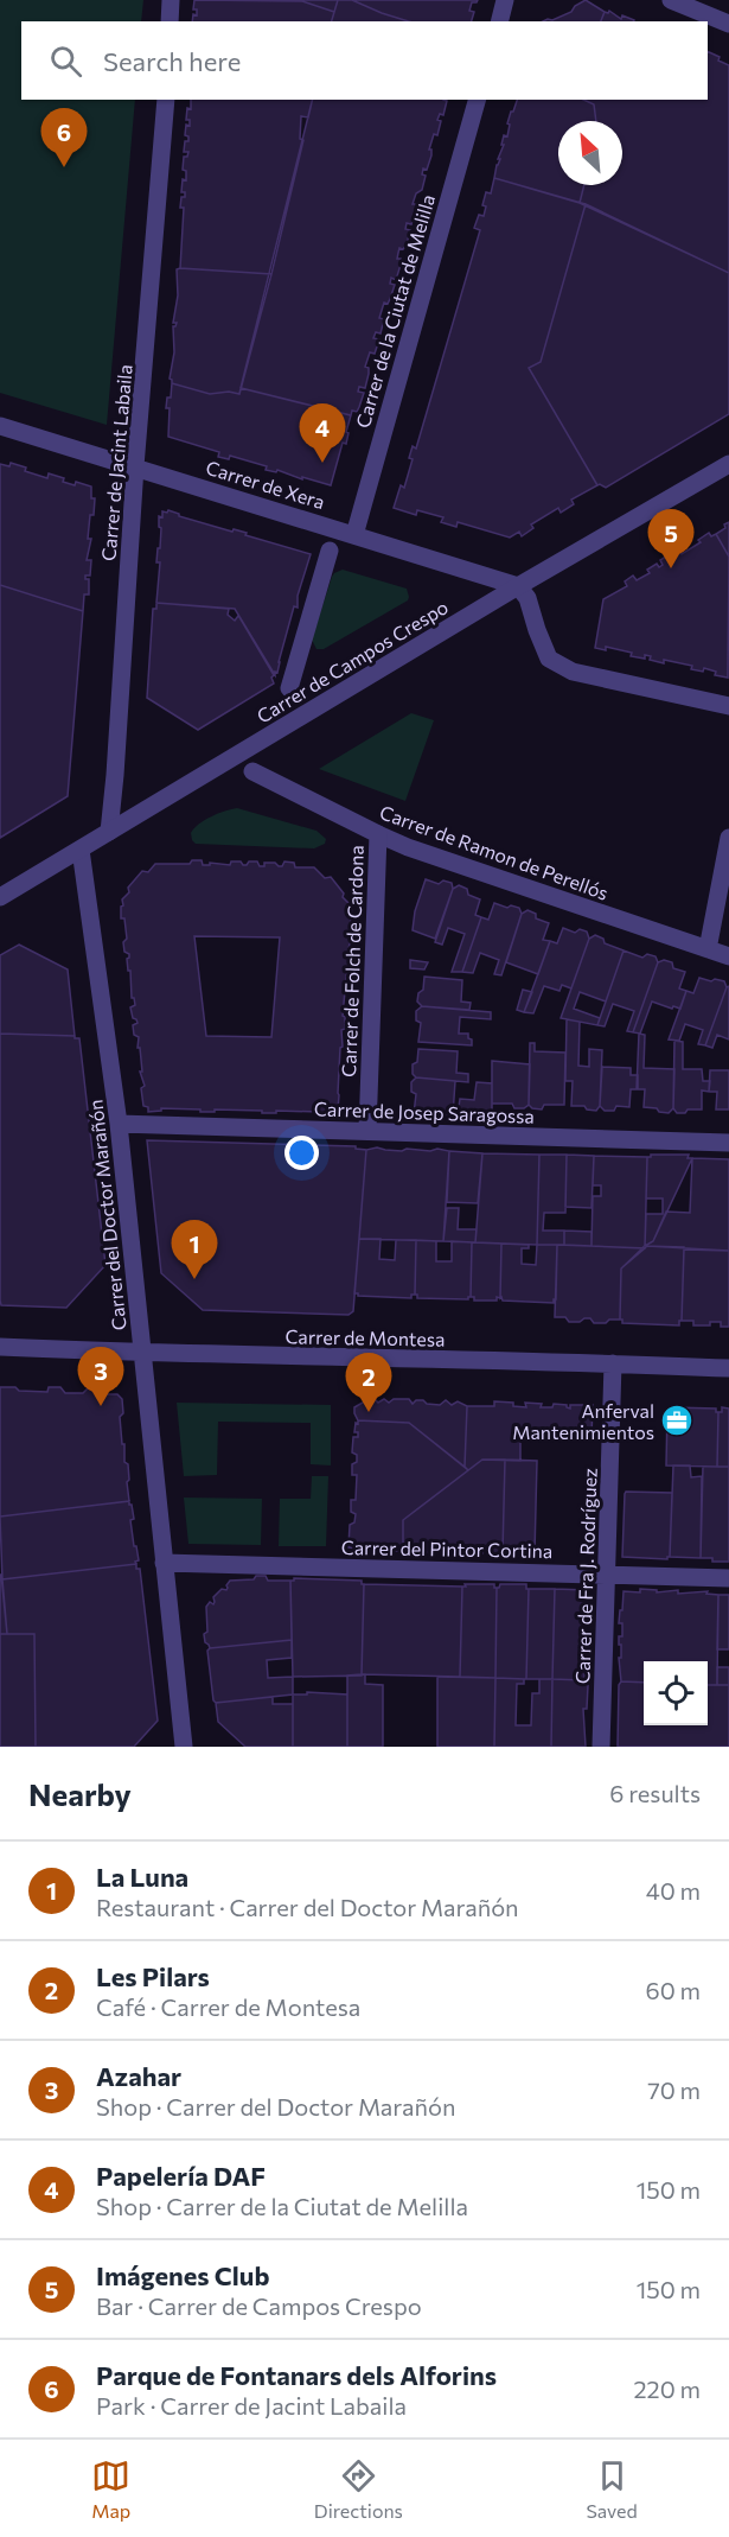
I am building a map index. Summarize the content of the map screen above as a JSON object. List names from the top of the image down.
{
  "streets": {
    "street": [
      "Carrer de la Ciutat de Melilla",
      "Carrer de Jacint Labaila",
      "Carrer de Xera",
      "Carrer de Campos Crespo",
      "Carrer de Ramon de Perellós",
      "Carrer de Folch de Cardona",
      "Carrer de Josep Saragossa",
      "Carrer del Doctor Marañón",
      "Carrer de Montesa",
      "Carrer del Pintor Cortina",
      "Carrer de Fra J. Rodríguez"
    ]
  },
  "crossings": [
    ["Carrer de la Ciutat de Melilla", "Carrer de Xera"],
    ["Carrer de Jacint Labaila", "Carrer de Xera"],
    ["Carrer de Jacint Labaila", "Carrer de Campos Crespo"],
    ["Carrer de Xera", "Carrer de Campos Crespo"],
    ["Carrer de Campos Crespo", "Carrer del Doctor Marañón"],
    ["Carrer de Ramon de Perellós", "Carrer de Folch de Cardona"],
    ["Carrer de Folch de Cardona", "Carrer de Josep Saragossa"],
    ["Carrer de Josep Saragossa", "Carrer del Doctor Marañón"],
    ["Carrer del Doctor Marañón", "Carrer de Montesa"],
    ["Carrer del Doctor Marañón", "Carrer del Pintor Cortina"],
    ["Carrer de Montesa", "Carrer de Fra J. Rodríguez"],
    ["Carrer del Pintor Cortina", "Carrer de Fra J. Rodríguez"]
  ],
  "places": {
    "office": ["Anferval Mantenimientos"]
  },
  "north": "top left",
  "page": {
    "search": "Search here",
    "pins": [
      "6",
      "4",
      "5",
      "1",
      "3",
      "2"
    ],
    "heading": ["Nearby", "6 results"],
    "list": [
      {
        "mark": "1",
        "name": "La Luna",
        "note": "Restaurant · Carrer del Doctor Marañón",
        "value": "40 m"
      },
      {
        "mark": "2",
        "name": "Les Pilars",
        "note": "Café · Carrer de Montesa",
        "value": "60 m"
      },
      {
        "mark": "3",
        "name": "Azahar",
        "note": "Shop · Carrer del Doctor Marañón",
        "value": "70 m"
      },
      {
        "mark": "4",
        "name": "Papelería DAF",
        "note": "Shop · Carrer de la Ciutat de Melilla",
        "value": "150 m"
      },
      {
        "mark": "5",
        "name": "Imágenes Club",
        "note": "Bar · Carrer de Campos Crespo",
        "value": "150 m"
      },
      {
        "mark": "6",
        "name": "Parque de Fontanars dels Alforins",
        "note": "Park · Carrer de Jacint Labaila",
        "value": "220 m"
      }
    ],
    "nav": ["Map", "Directions", "Saved"]
  }
}
